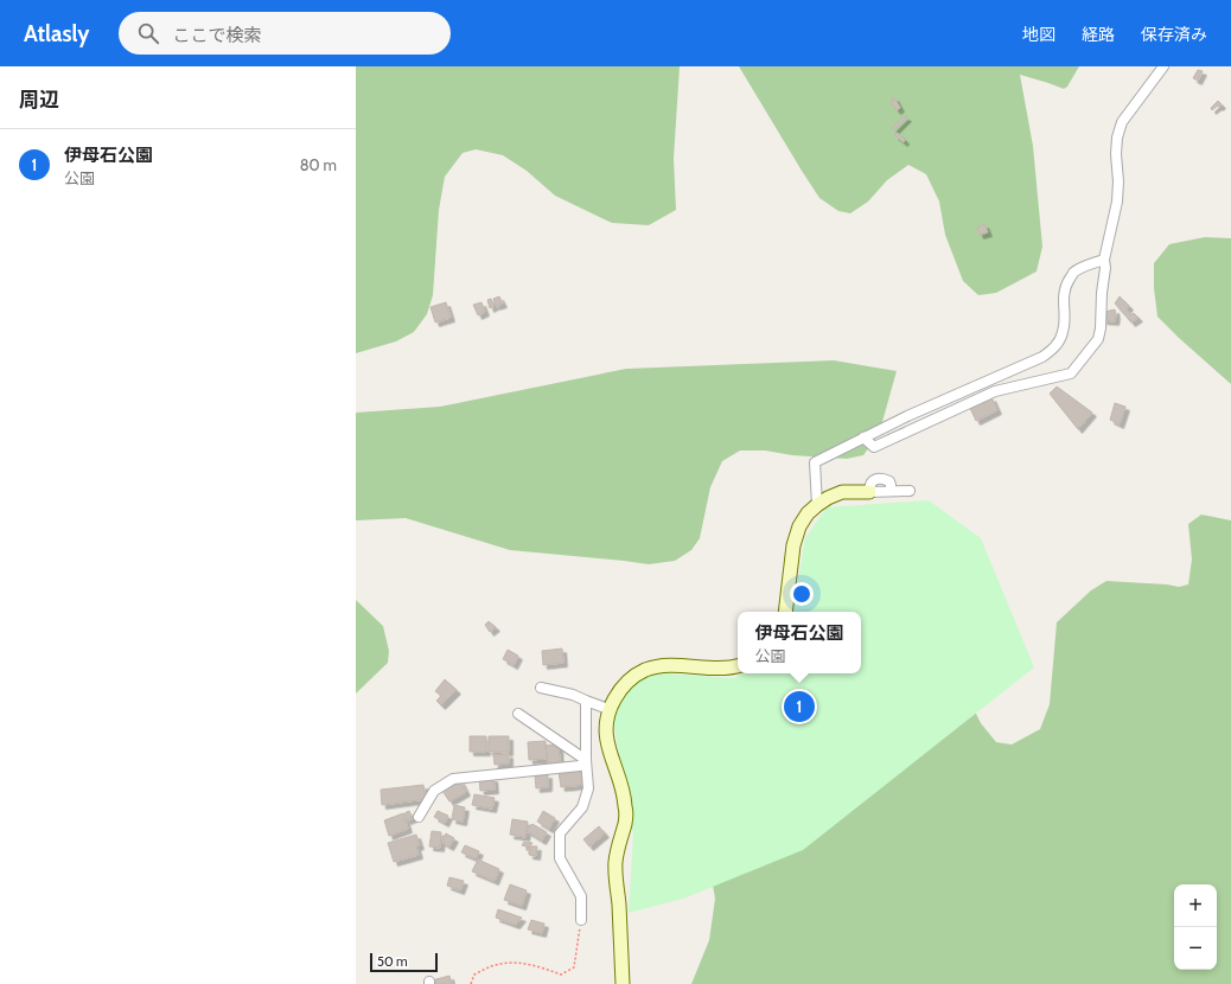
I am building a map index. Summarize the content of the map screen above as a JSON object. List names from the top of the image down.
{
  "scale_bar": "50 m",
  "page": {
    "header": "Atlasly",
    "search": "ここで検索",
    "nav": ["地図", "経路", "保存済み"],
    "heading": "周辺",
    "list": [
      {
        "mark": "1",
        "name": "伊母石公園",
        "note": "公園",
        "value": "80 m"
      }
    ],
    "popup": ["伊母石公園", "公園"],
    "pins": "1",
    "map_buttons": ["+", "−"],
    "scale": "50 m"
  }
}
